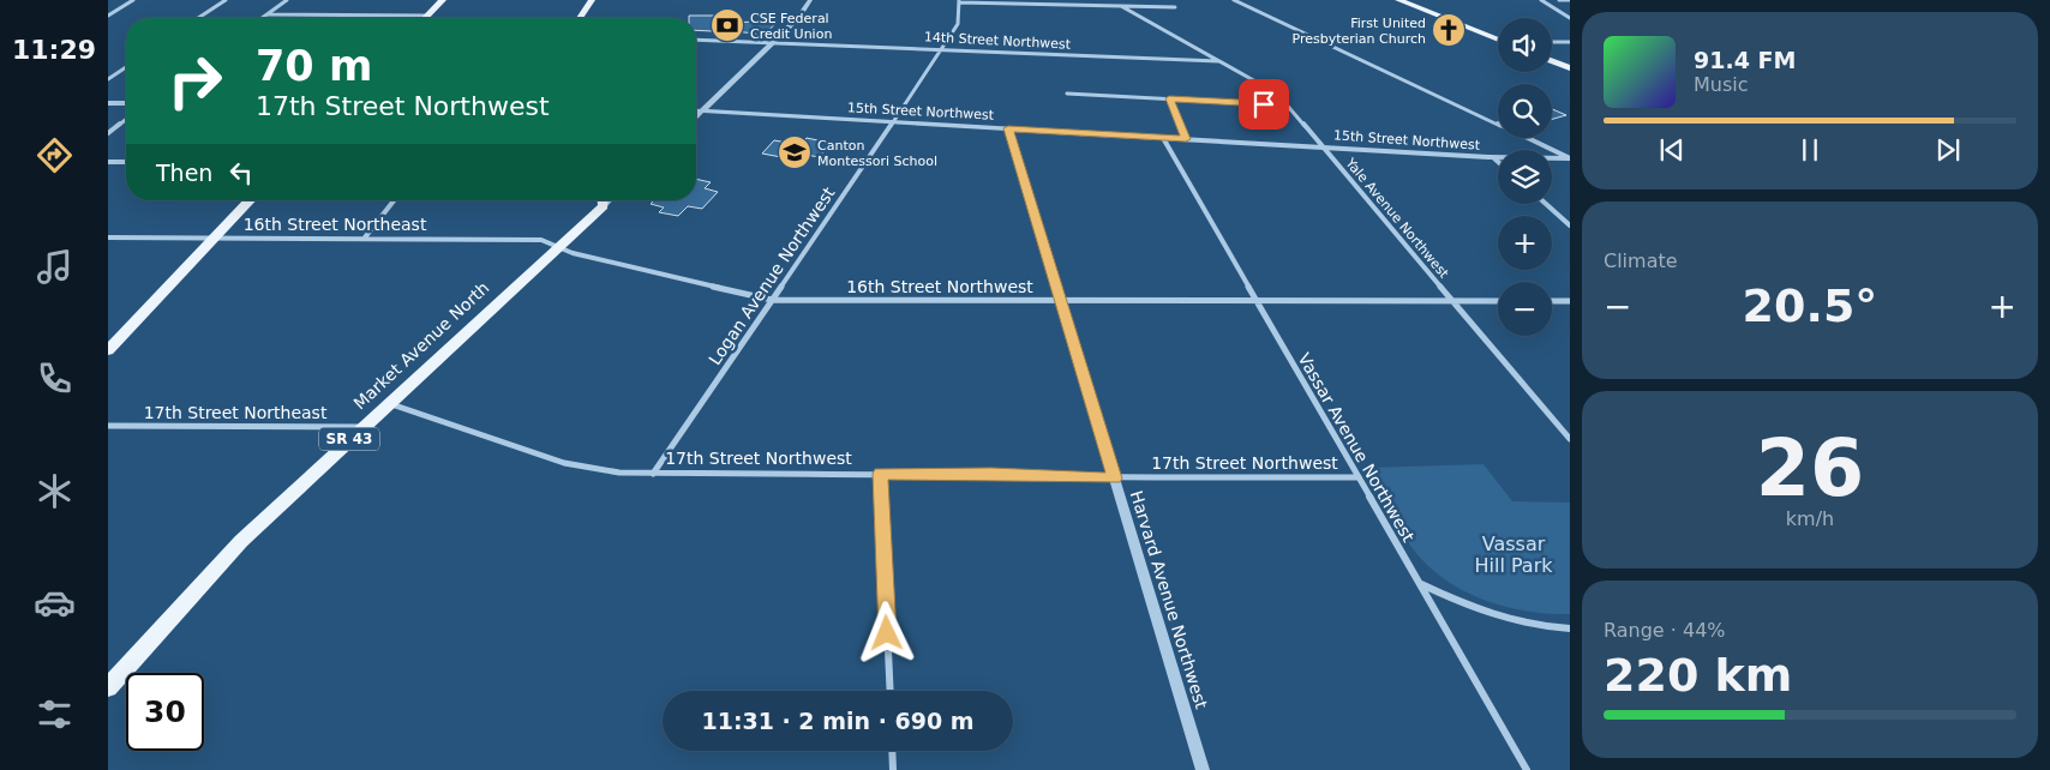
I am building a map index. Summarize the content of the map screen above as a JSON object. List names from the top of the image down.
{
  "streets": {
    "main road": ["Market Avenue North", "SR 43"],
    "street": [
      "14th Street Northwest",
      "15th Street Northwest",
      "Yale Avenue Northwest",
      "16th Street Northeast",
      "Logan Avenue Northwest",
      "16th Street Northwest",
      "17th Street Northeast",
      "Vassar Avenue Northwest",
      "17th Street Northwest",
      "Harvard Avenue Northwest"
    ]
  },
  "crossings": [
    ["14th Street Northwest", "Yale Avenue Northwest"],
    ["14th Street Northwest", "Logan Avenue Northwest"],
    ["15th Street Northwest", "Yale Avenue Northwest"],
    ["15th Street Northwest", "Logan Avenue Northwest"],
    ["15th Street Northwest", "Vassar Avenue Northwest"],
    ["15th Street Northwest", "Harvard Avenue Northwest"],
    ["Yale Avenue Northwest", "16th Street Northwest"],
    ["16th Street Northeast", "16th Street Northwest"],
    ["16th Street Northeast", "Market Avenue North"],
    ["Logan Avenue Northwest", "16th Street Northwest"],
    ["Logan Avenue Northwest", "17th Street Northwest"],
    ["16th Street Northwest", "Market Avenue North"],
    ["16th Street Northwest", "Vassar Avenue Northwest"],
    ["16th Street Northwest", "Harvard Avenue Northwest"],
    ["Market Avenue North", "17th Street Northeast"],
    ["Market Avenue North", "17th Street Northwest"],
    ["Vassar Avenue Northwest", "17th Street Northwest"],
    ["17th Street Northwest", "Harvard Avenue Northwest"]
  ],
  "parks": ["Vassar Hill Park"],
  "places": {
    "bank": ["CSE Federal Credit Union"],
    "church": ["First United Presbyterian Church"],
    "school or university": ["Canton Montessori School"]
  },
  "page": {
    "tabs": "11:29",
    "map_buttons": ["+", "−"],
    "turn": ["70 m", "17th Street Northwest"],
    "song": ["91.4 FM", "Music"],
    "then": "Then",
    "tile": [
      "Climate",
      ["26", "km/h"],
      ["Range · 44%", "220 km"]
    ],
    "heat": ["−", "20.5°", "+"],
    "limit": "30",
    "trip": "11:31 · 2 min · 690 m"
  }
}
